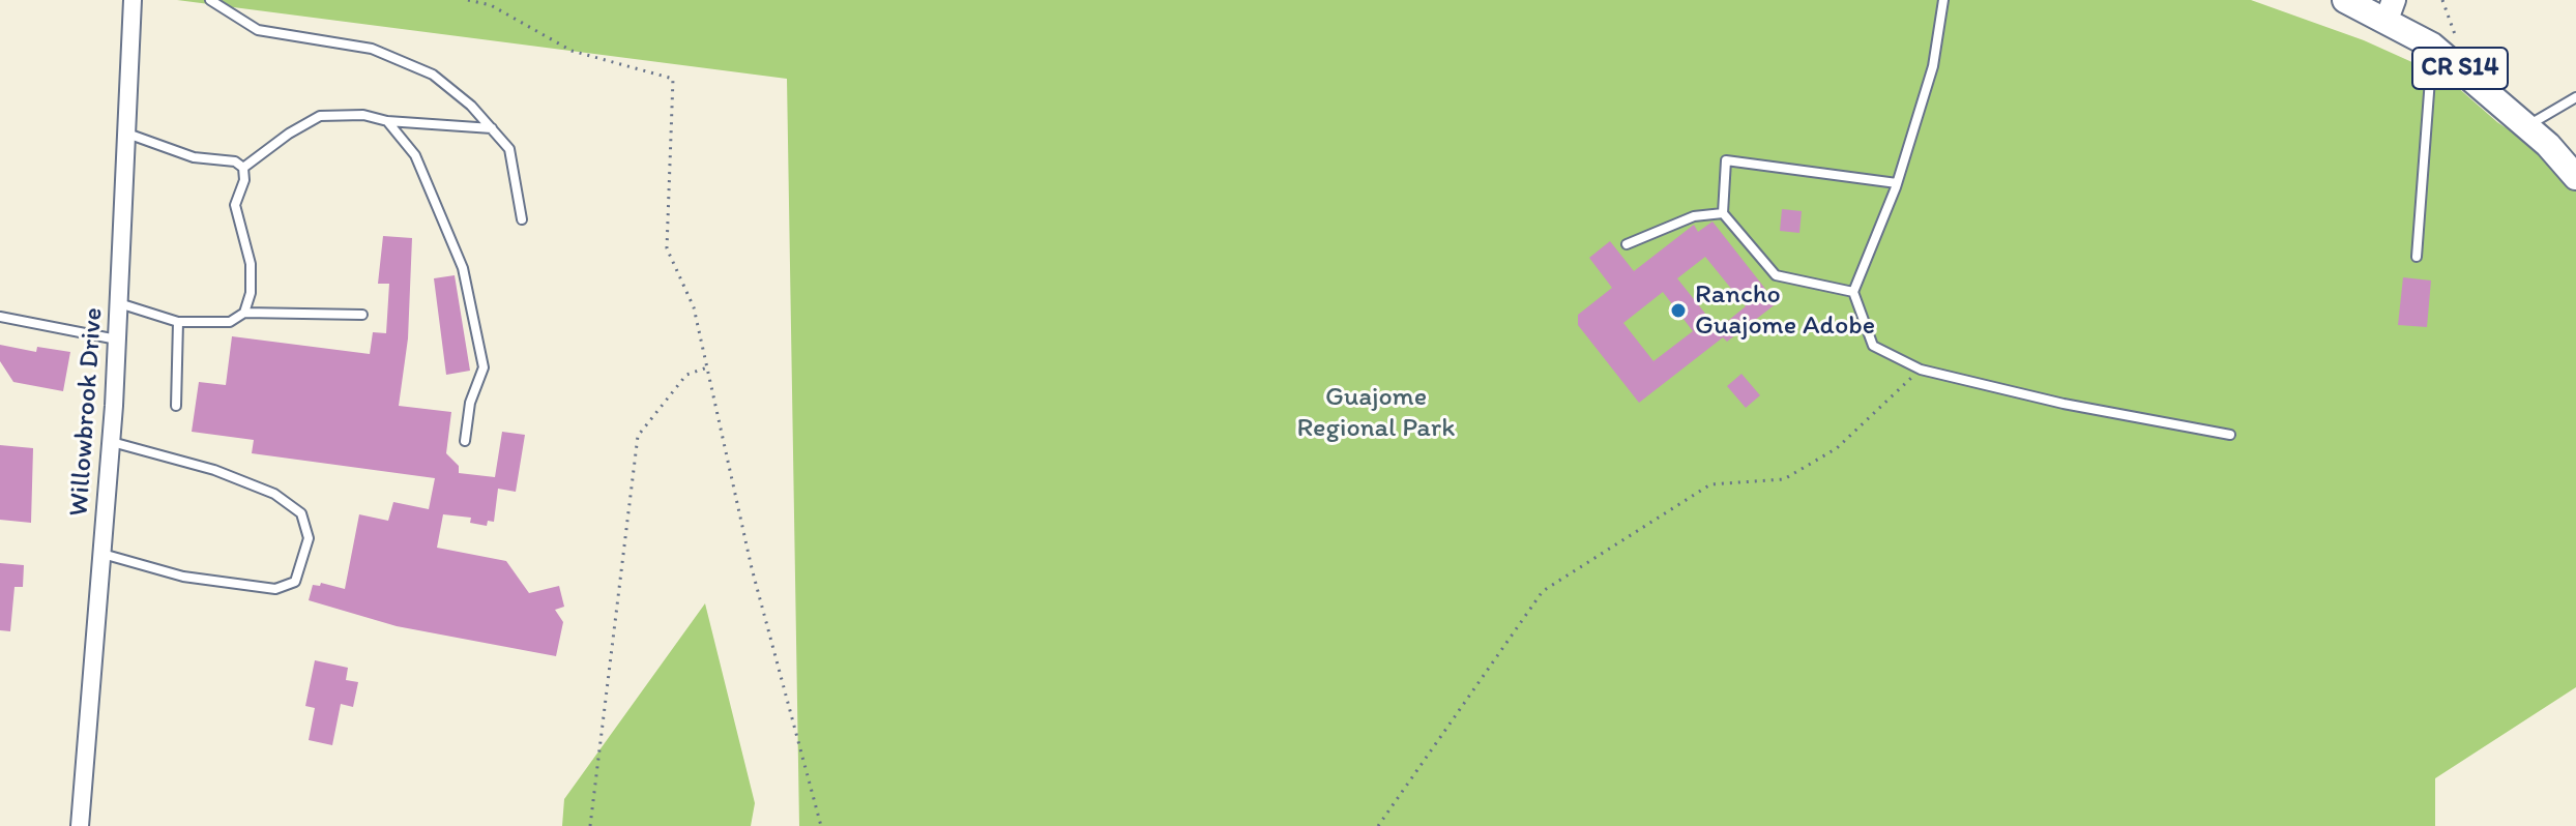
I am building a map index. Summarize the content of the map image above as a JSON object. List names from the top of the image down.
{
  "streets": {
    "main road": ["CR S14"],
    "street": ["Willowbrook Drive"]
  },
  "parks": ["Guajome Regional Park"],
  "places": ["Rancho Guajome Adobe"]
}
